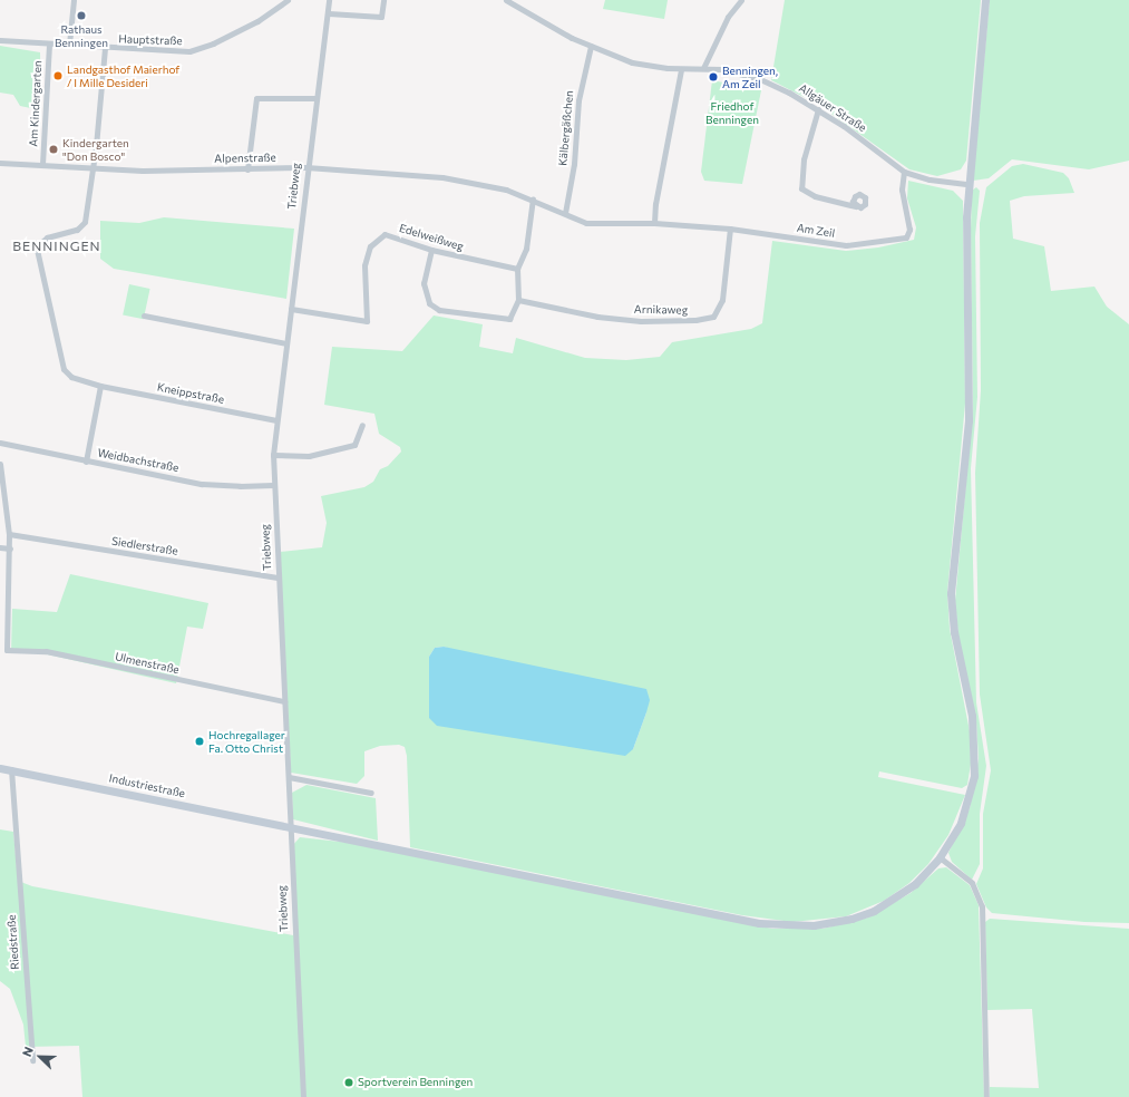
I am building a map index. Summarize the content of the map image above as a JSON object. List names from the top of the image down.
{
  "streets": {
    "street": [
      "Hauptstraße",
      "Am Kindergarten",
      "Allgäuer Straße",
      "Kälbergäßchen",
      "Alpenstraße",
      "Triebweg",
      "Am Zeil",
      "Edelweißweg",
      "Arnikaweg",
      "Kneippstraße",
      "Weidbachstraße",
      "Siedlerstraße",
      "Ulmenstraße",
      "Industriestraße",
      "Riedstraße"
    ]
  },
  "crossings": [
    ["Hauptstraße", "Am Kindergarten"],
    ["Am Kindergarten", "Alpenstraße"],
    ["Allgäuer Straße", "Kälbergäßchen"],
    ["Allgäuer Straße", "Am Zeil"],
    ["Allgäuer Straße", "Industriestraße"],
    ["Kälbergäßchen", "Alpenstraße"],
    ["Kälbergäßchen", "Am Zeil"],
    ["Alpenstraße", "Triebweg"],
    ["Alpenstraße", "Am Zeil"],
    ["Alpenstraße", "Kneippstraße"],
    ["Triebweg", "Edelweißweg"],
    ["Triebweg", "Kneippstraße"],
    ["Triebweg", "Weidbachstraße"],
    ["Triebweg", "Siedlerstraße"],
    ["Triebweg", "Ulmenstraße"],
    ["Triebweg", "Industriestraße"],
    ["Am Zeil", "Arnikaweg"],
    ["Industriestraße", "Riedstraße"]
  ],
  "districts": ["BENNINGEN"],
  "parks": ["Friedhof Benningen"],
  "places": [
    "Rathaus Benningen",
    "Landgasthof Maierhof / I Mille Desideri",
    "Benningen, Am Zeil",
    "Kindergarten \"Don Bosco\"",
    "Hochregallager Fa. Otto Christ",
    "Sportverein Benningen"
  ],
  "north": "top left"
}
